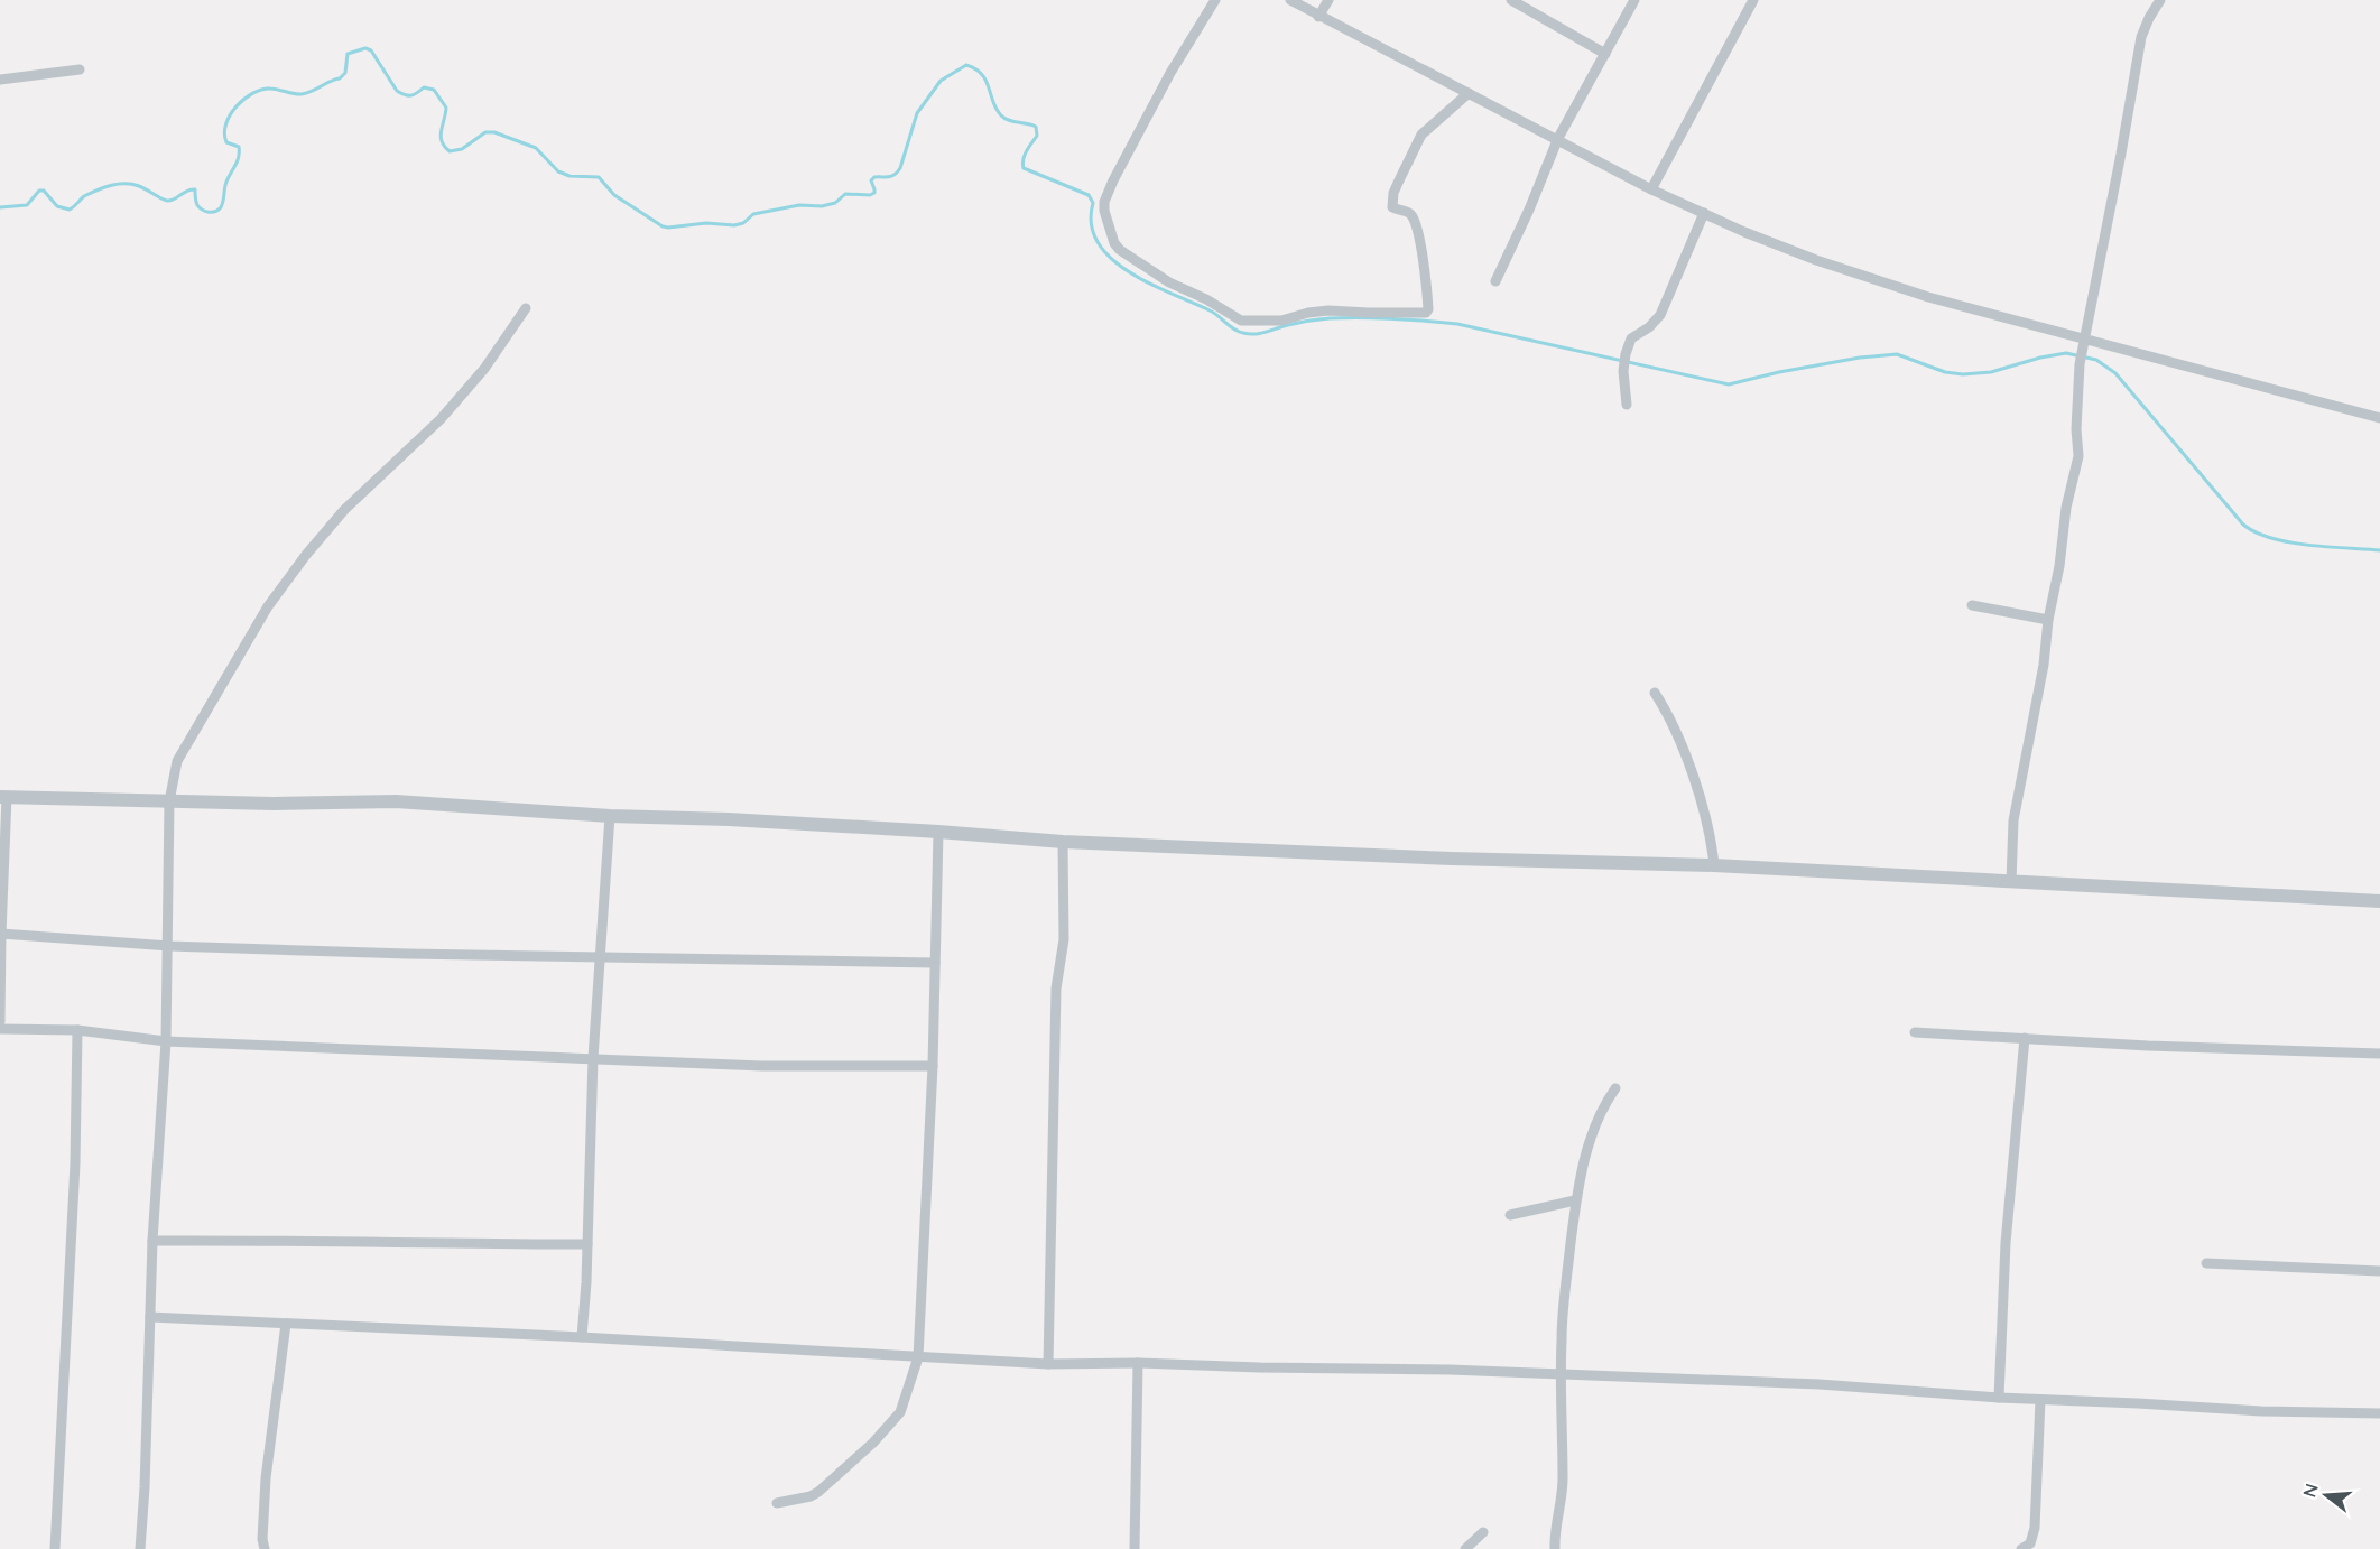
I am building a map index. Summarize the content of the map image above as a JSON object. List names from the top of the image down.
{
  "north": "left"
}
